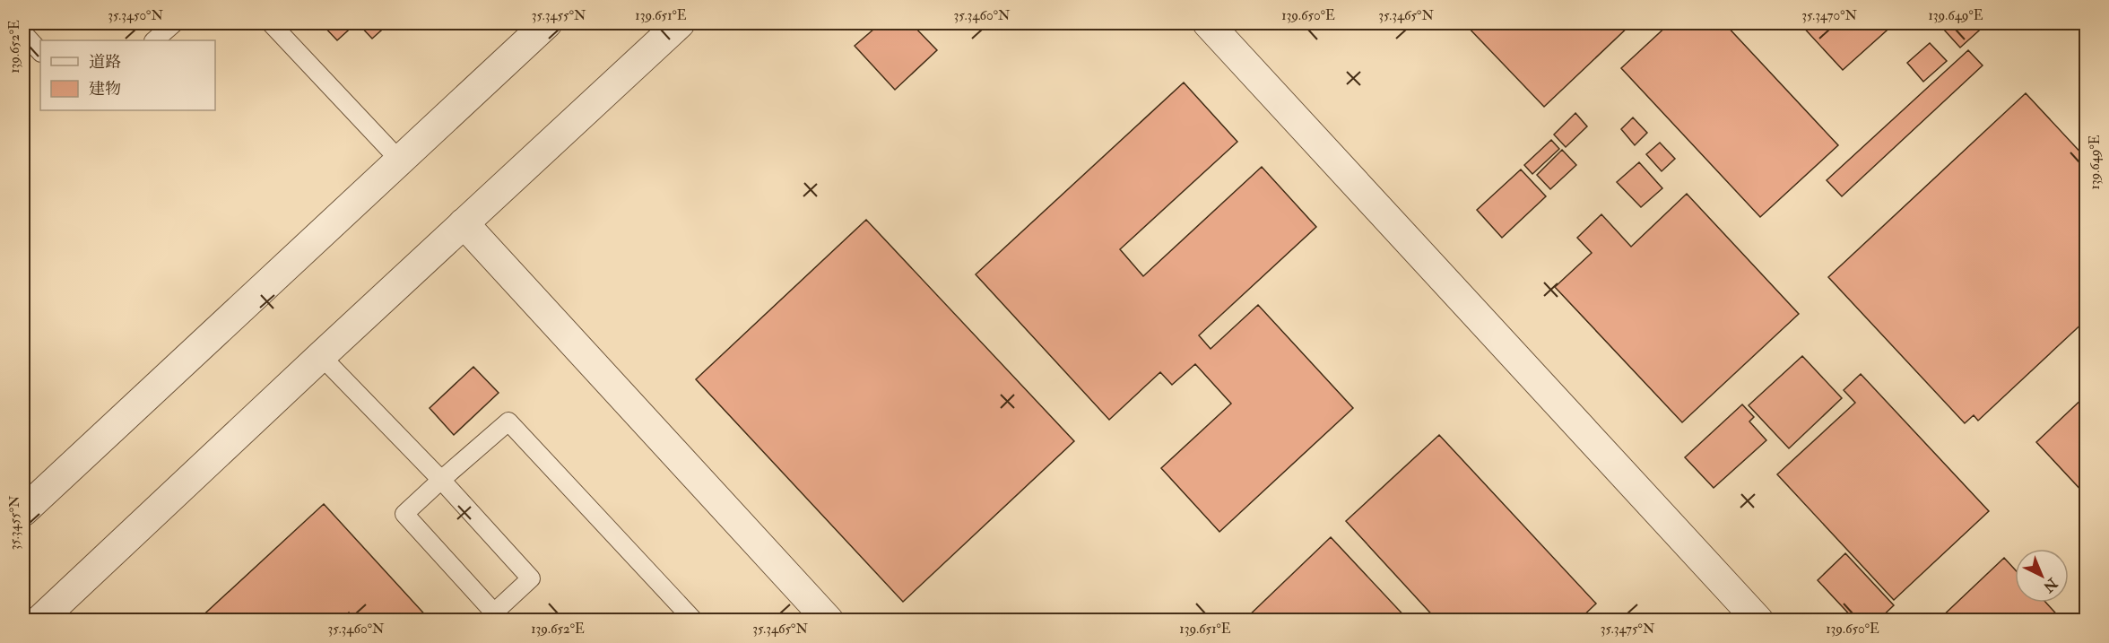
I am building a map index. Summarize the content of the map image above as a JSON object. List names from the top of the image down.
{
  "legend": ["道路", "建物"],
  "north": "bottom right",
  "coordinates": [
    "35.3450°N",
    "35.3455°N",
    "139.651°E",
    "35.3460°N",
    "139.650°E",
    "35.3465°N",
    "35.3470°N",
    "139.649°E",
    "139.652°E",
    "35.3475°N"
  ]
}
